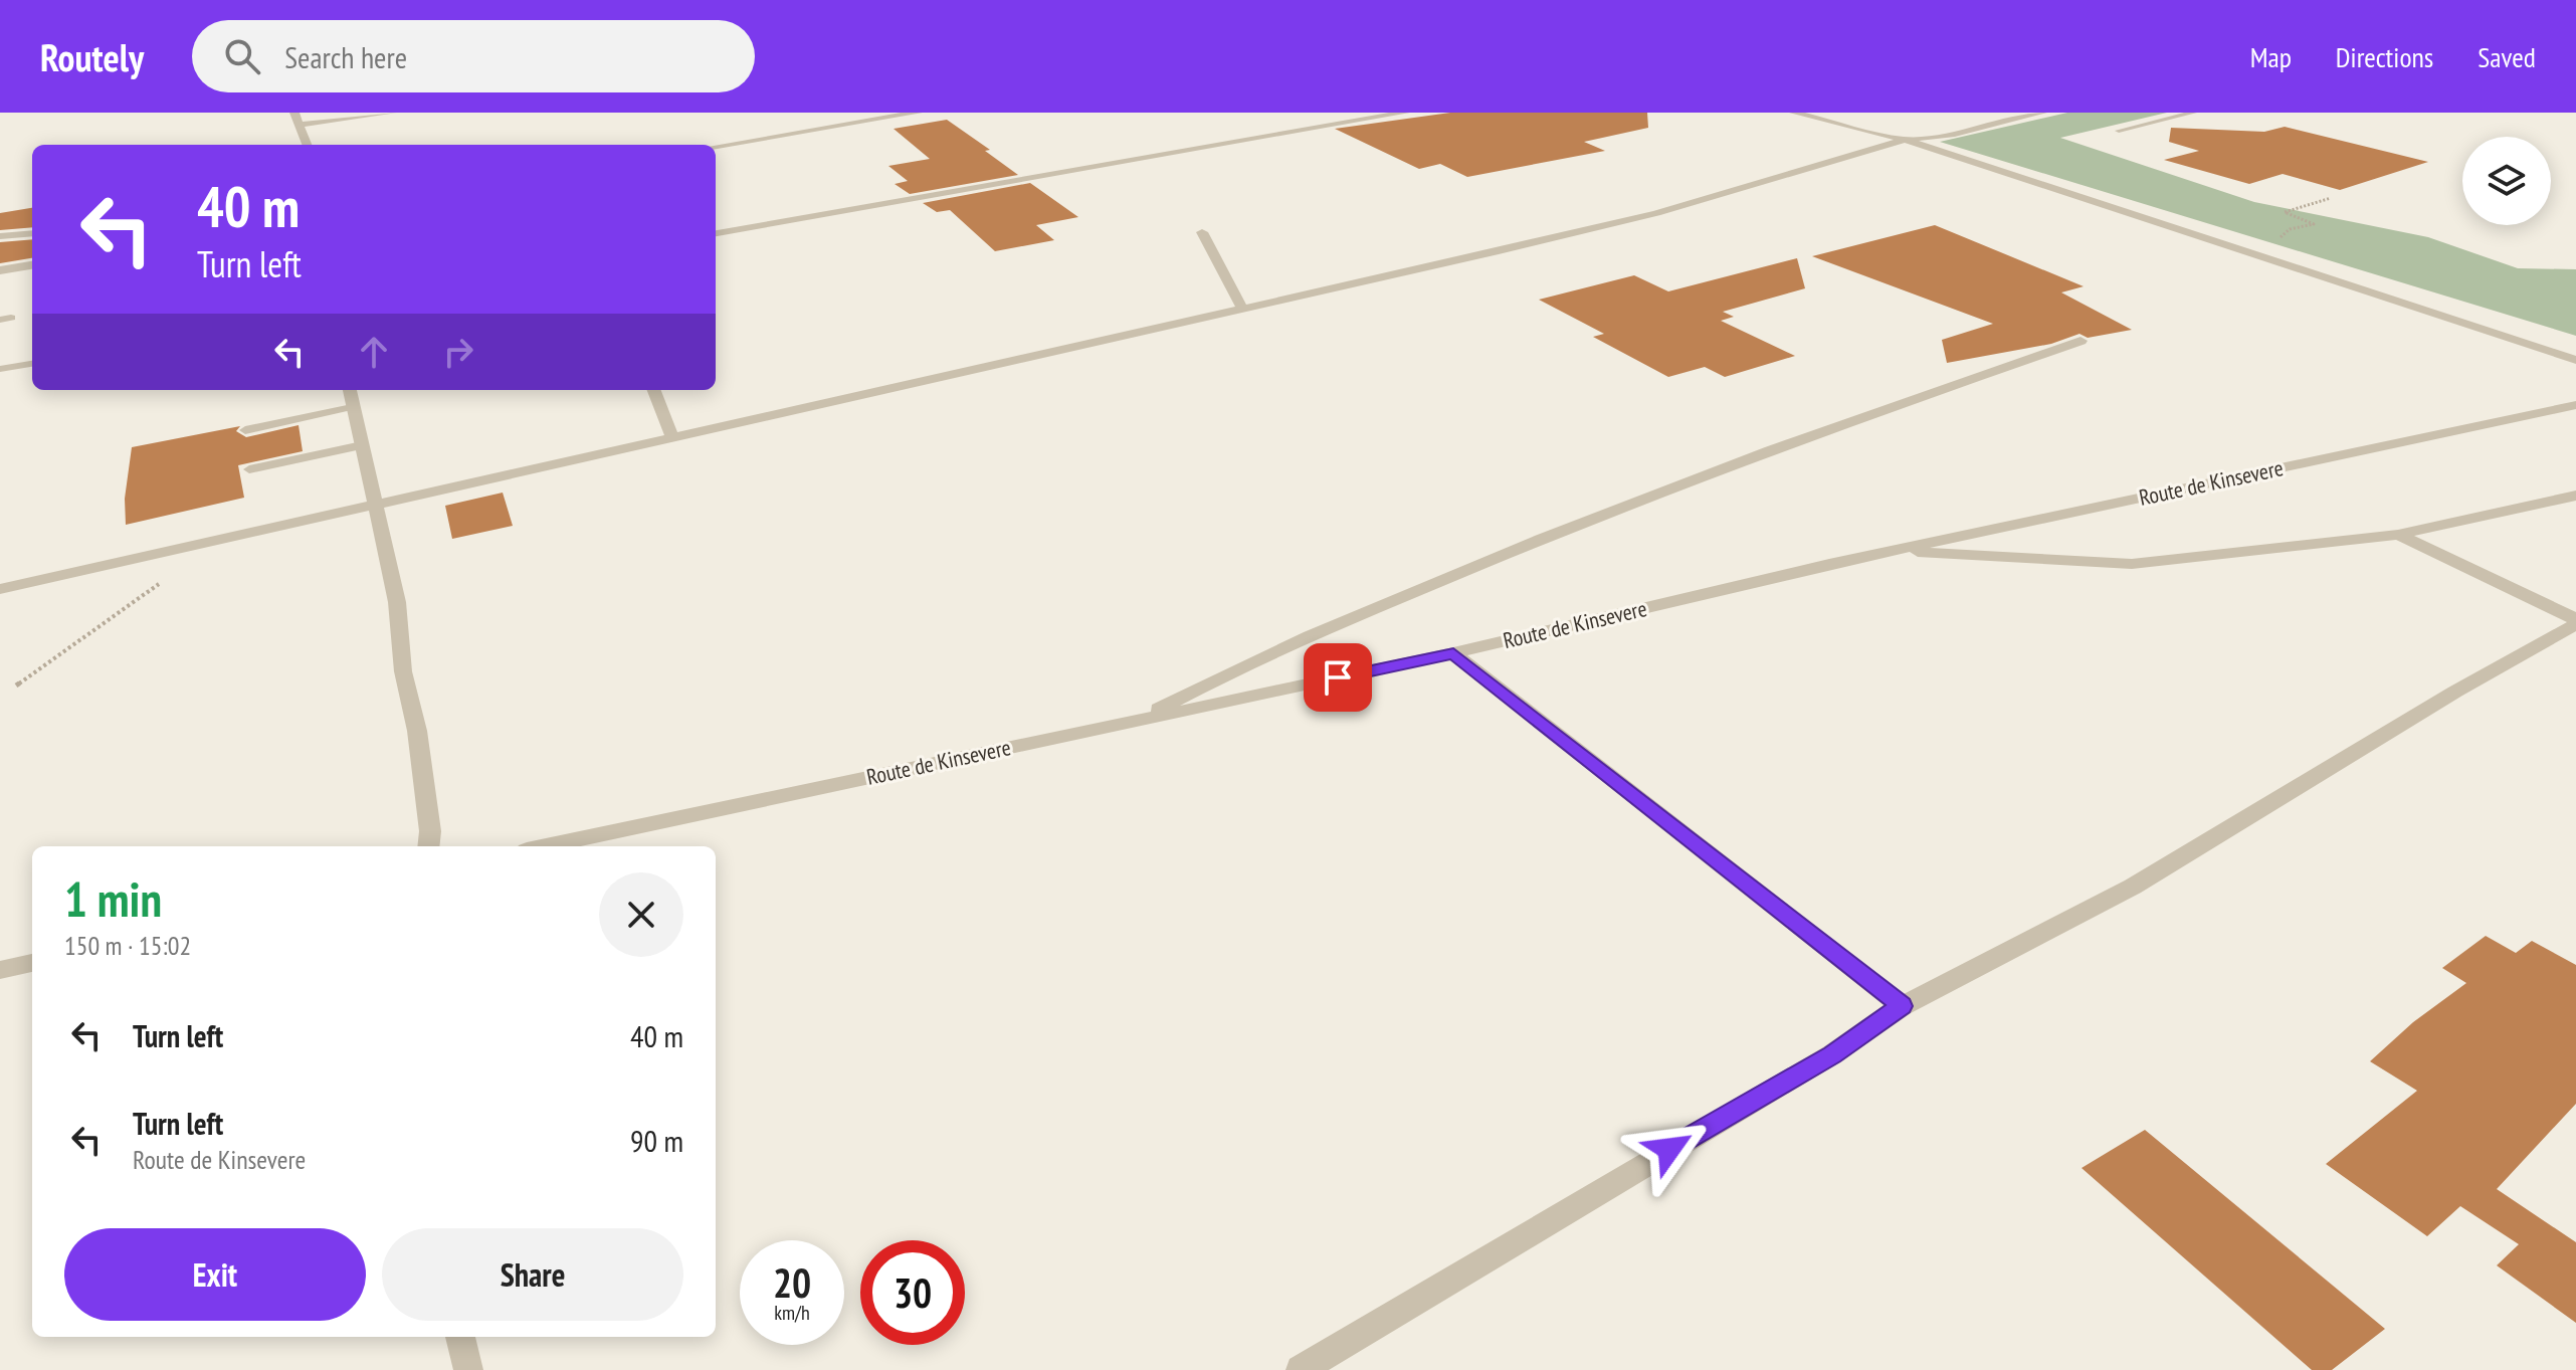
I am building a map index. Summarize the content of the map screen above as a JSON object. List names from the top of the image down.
{
  "streets": {
    "street": ["Route de Kinsevere"]
  },
  "page": {
    "header": "Routely",
    "search": "Search here",
    "nav": ["Map", "Directions", "Saved"],
    "turn": ["40 m", "Turn left"],
    "heading": ["1 min", "150 m · 15:02"],
    "list": [
      {
        "name": "Turn left",
        "value": "40 m"
      },
      {
        "name": "Turn left",
        "note": "Route de Kinsevere",
        "value": "90 m"
      }
    ],
    "buttons": ["Exit", "Share"],
    "speed": "20 km/h",
    "limit": "30"
  }
}
